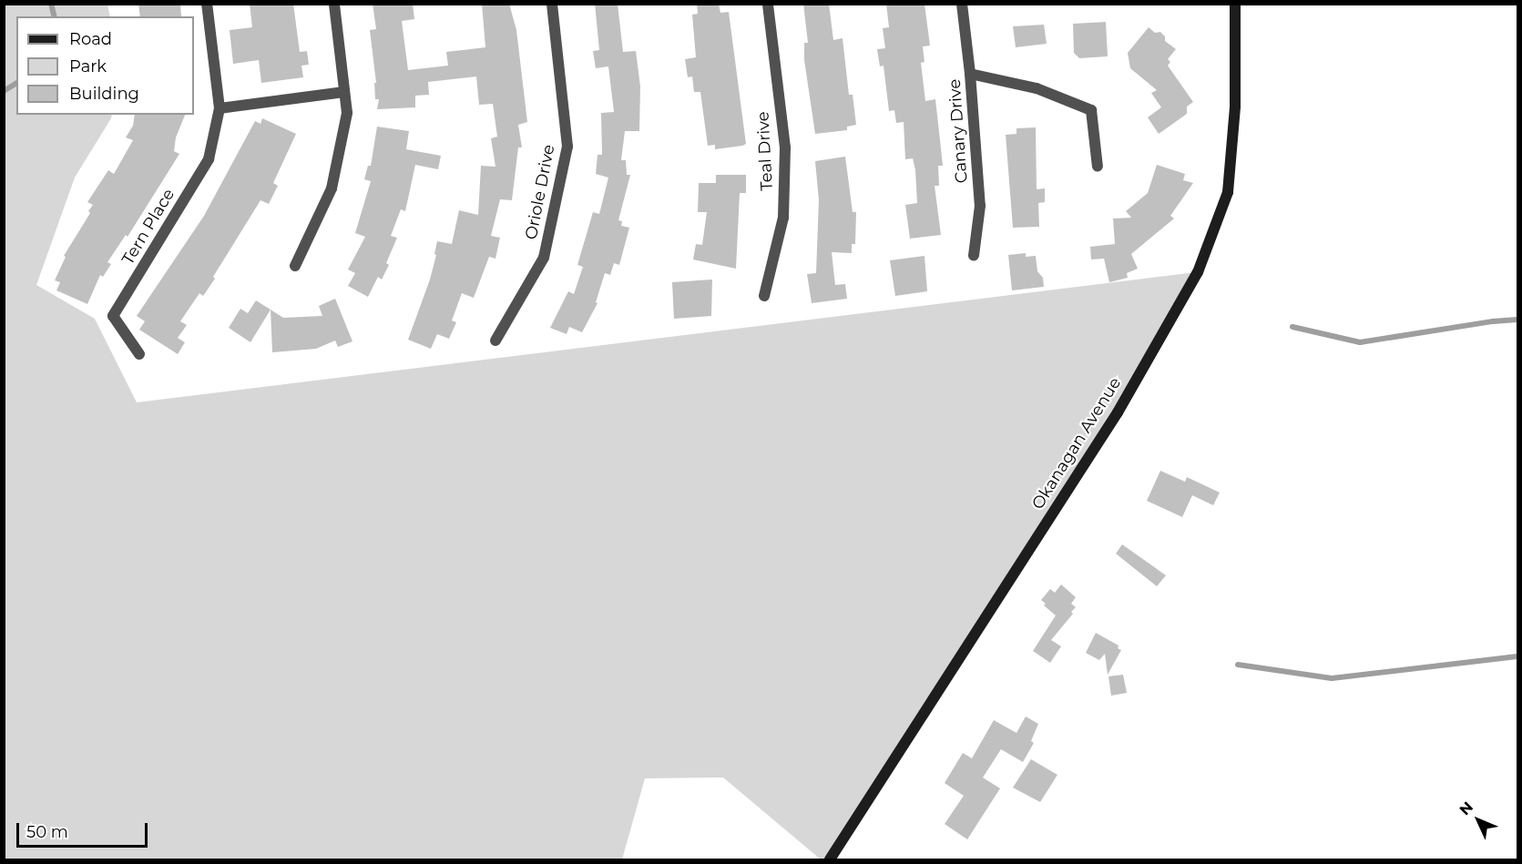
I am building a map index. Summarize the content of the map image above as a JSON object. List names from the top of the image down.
{
  "streets": {
    "street": [
      "Canary Drive",
      "Teal Drive",
      "Oriole Drive",
      "Tern Place",
      "Okanagan Avenue"
    ]
  },
  "legend": ["Road", "Park", "Building"],
  "scale_bar": "50 m",
  "north": "top left"
}
